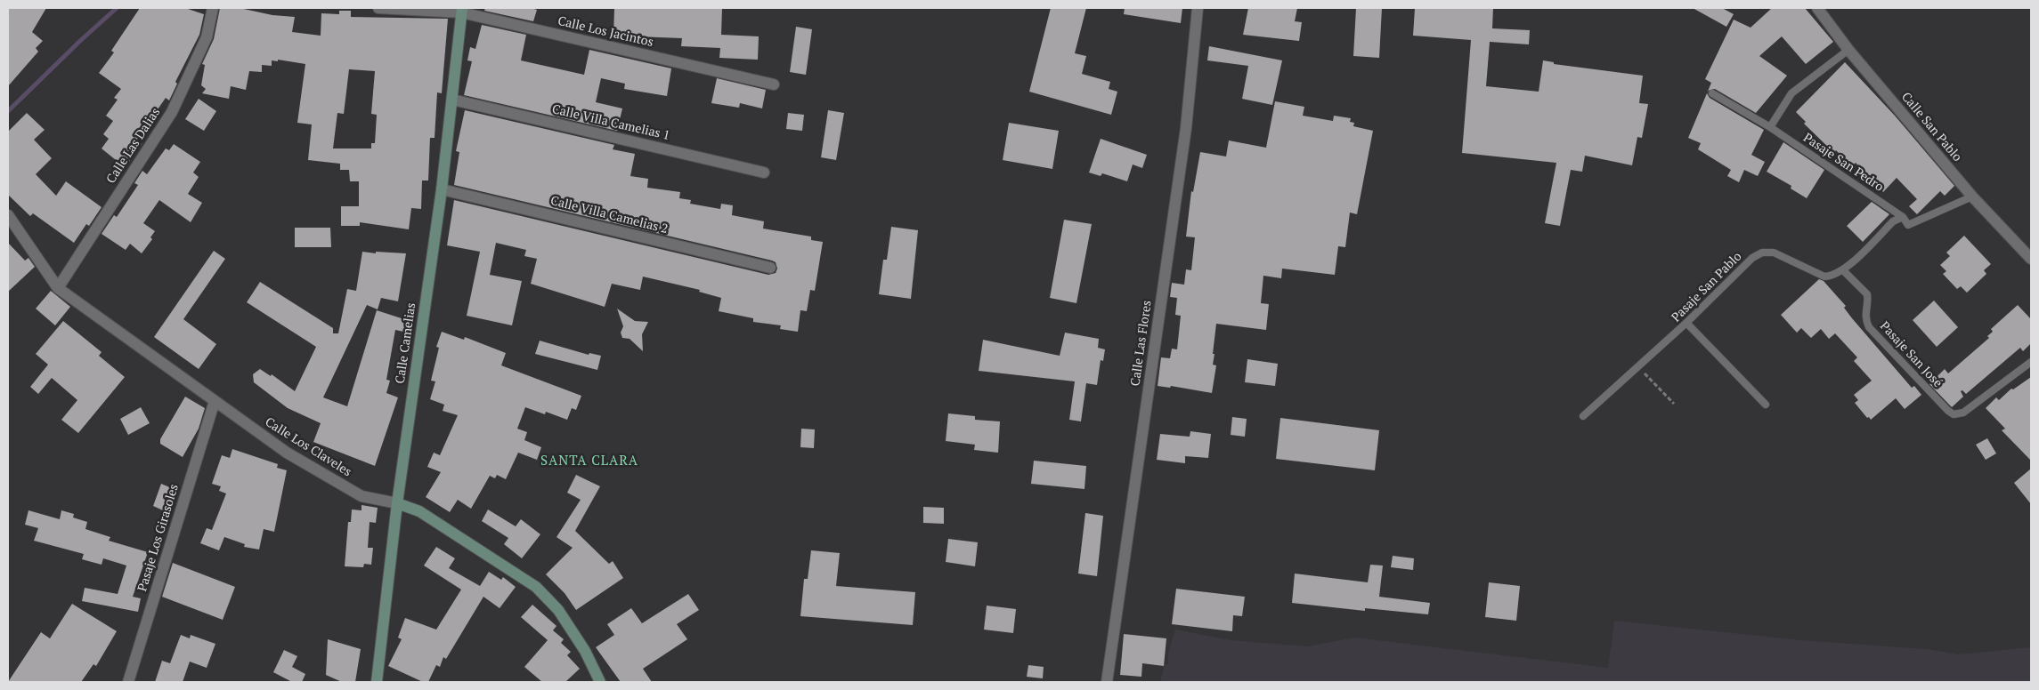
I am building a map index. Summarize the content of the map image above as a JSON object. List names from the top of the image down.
{
  "streets": {
    "street": [
      "Calle Los Jacintos",
      "Calle Villa Camelias 1",
      "Calle San Pablo",
      "Calle Las Dalias",
      "Calle Villa Camelias 2",
      "Calle Camelias",
      "Calle Las Flores",
      "Calle Los Claveles",
      "Pasaje Los Girasoles"
    ],
    "lane": ["Pasaje San Pedro", "Pasaje San Pablo", "Pasaje San José"]
  },
  "crossings": [
    ["Calle Los Jacintos", "Calle Camelias"],
    ["Calle Villa Camelias 1", "Calle Camelias"],
    ["Calle Las Dalias", "Calle Los Claveles"],
    ["Calle Villa Camelias 2", "Calle Camelias"],
    ["Pasaje San Pablo", "Pasaje San José"],
    ["Calle Camelias", "Calle Los Claveles"],
    ["Calle Los Claveles", "Pasaje Los Girasoles"]
  ],
  "districts": ["SANTA CLARA"]
}
